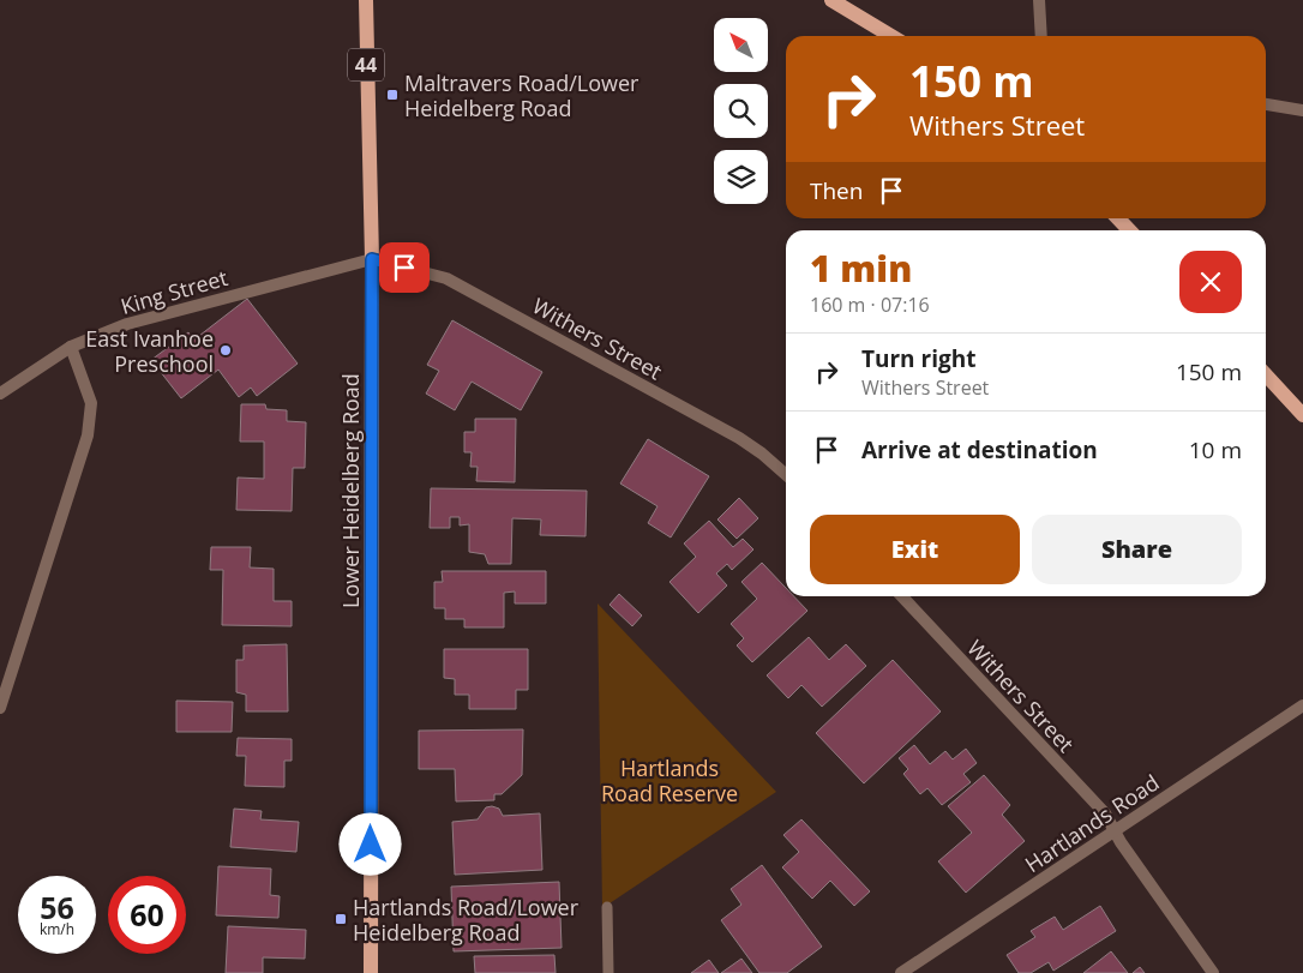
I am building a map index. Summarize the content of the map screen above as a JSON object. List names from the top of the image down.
{
  "streets": {
    "main road": ["44", "Lower Heidelberg Road"],
    "street": ["King Street", "Withers Street", "Hartlands Road"]
  },
  "crossings": [
    ["King Street", "Withers Street"],
    ["King Street", "Lower Heidelberg Road"],
    ["Withers Street", "Lower Heidelberg Road"],
    ["Withers Street", "Hartlands Road"]
  ],
  "parks": ["Hartlands Road Reserve"],
  "places": {
    "transit": ["Maltravers Road/Lower Heidelberg Road", "Hartlands Road/Lower Heidelberg Road"],
    "other": ["East Ivanhoe Preschool"]
  },
  "north": "top left",
  "page": {
    "turn": ["150 m", "Withers Street"],
    "then": "Then",
    "heading": ["1 min", "160 m · 07:16"],
    "list": [
      {
        "name": "Turn right",
        "note": "Withers Street",
        "value": "150 m"
      },
      {
        "name": "Arrive at destination",
        "value": "10 m"
      }
    ],
    "buttons": ["Exit", "Share"],
    "speed": "56 km/h",
    "limit": "60"
  }
}
